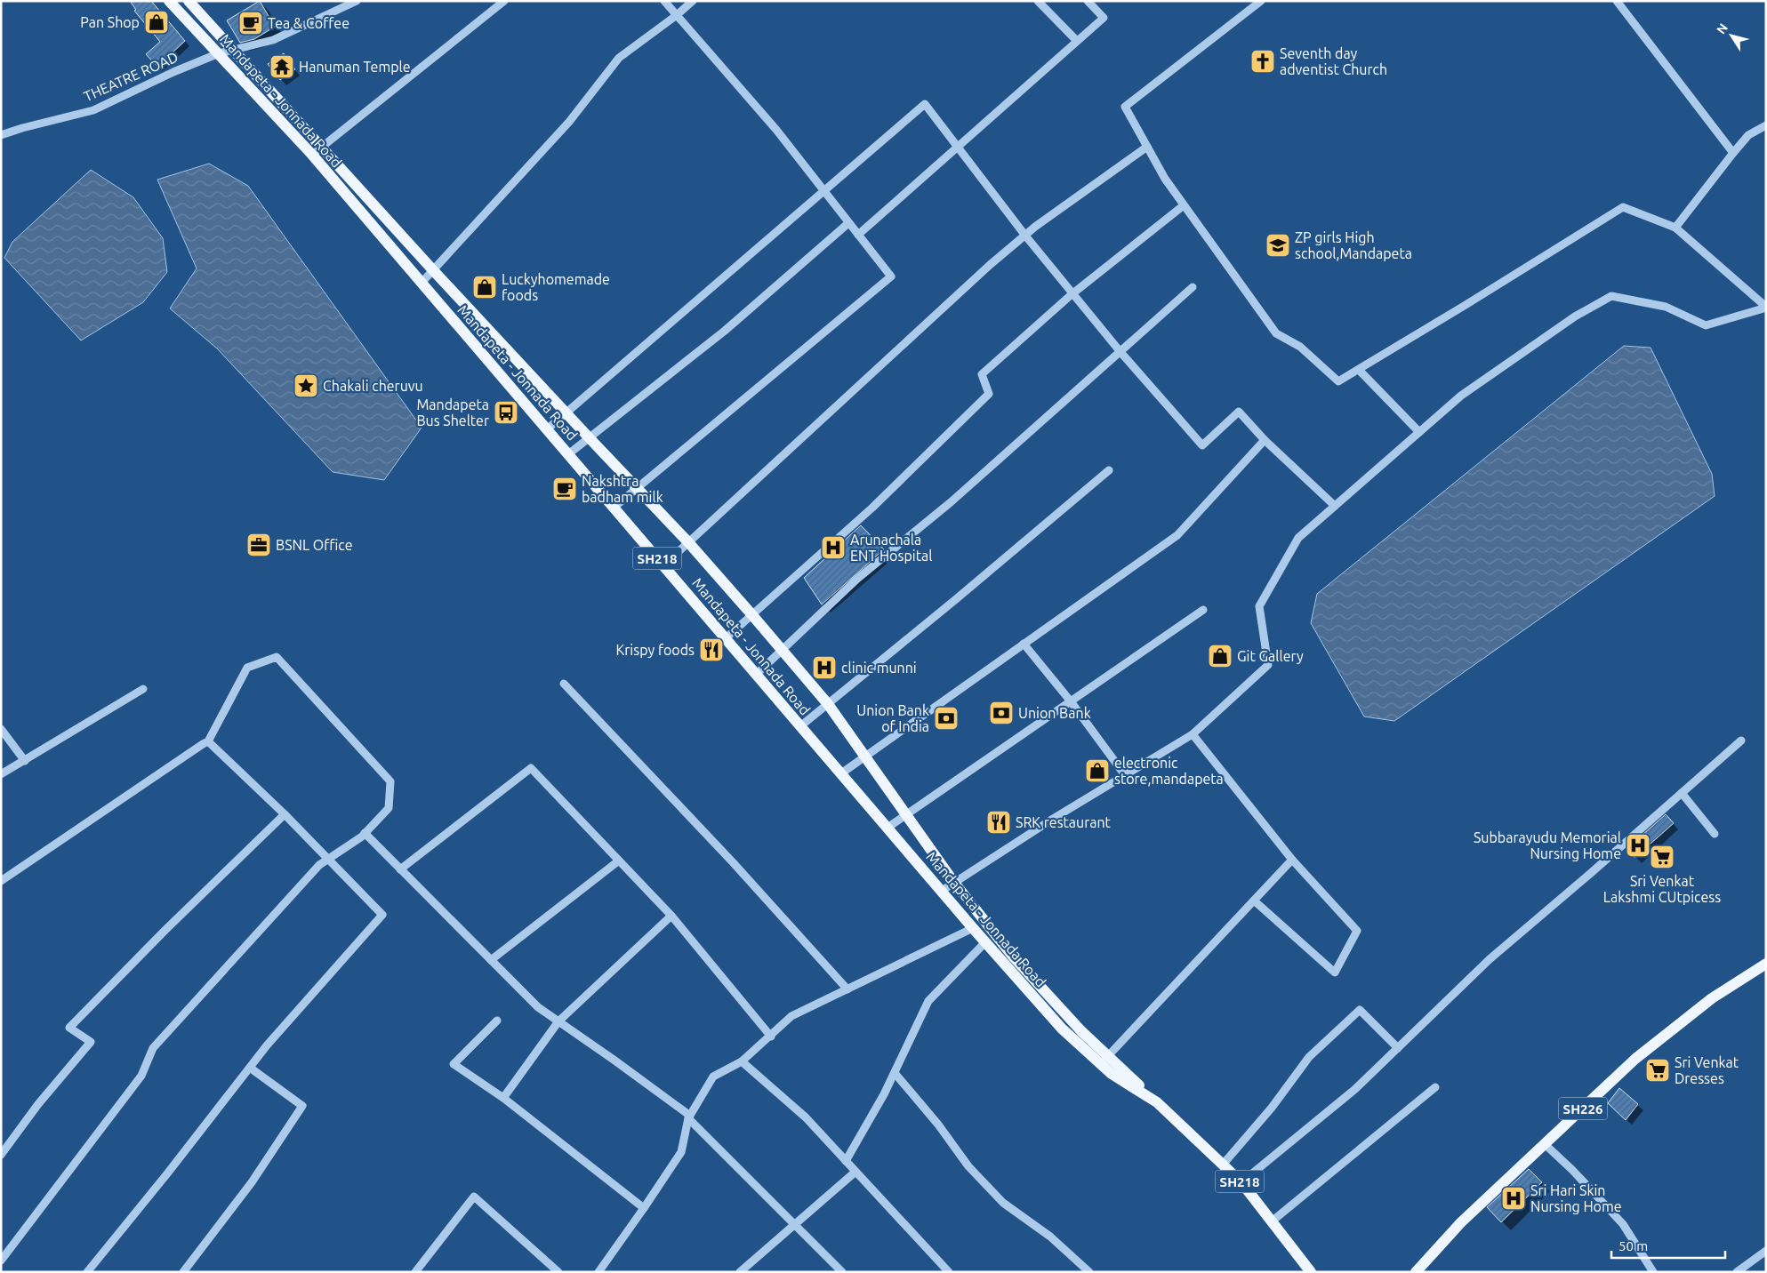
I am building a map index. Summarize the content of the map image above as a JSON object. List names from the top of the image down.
{
  "streets": {
    "main road": ["Mandapeta - Jonnada Road", "SH218", "SH226"],
    "street": ["THEATRE ROAD"]
  },
  "crossings": [
    ["THEATRE ROAD", "Mandapeta - Jonnada Road"],
    ["THEATRE ROAD", "SH218"],
    ["Mandapeta - Jonnada Road", "SH218"]
  ],
  "places": {
    "shop": [
      "Pan Shop",
      "Luckyhomemade foods",
      "Git Gallery",
      "electronic store,mandapeta"
    ],
    "cafe": ["Tea & Coffee", "Nakshtra badham milk"],
    "church": ["Seventh day adventist Church"],
    "temple": ["Hanuman Temple"],
    "school or university": ["ZP girls High school,Mandapeta"],
    "place": ["Chakali cheruvu"],
    "bus stop": ["Mandapeta Bus Shelter"],
    "office": ["BSNL Office"],
    "hospital": [
      "Arunachala ENT Hospital",
      "clinic munni",
      "Subbarayudu Memorial Nursing Home",
      "Sri Hari Skin Nursing Home"
    ],
    "restaurant": ["Krispy foods", "SRK restaurant"],
    "bank": ["Union Bank", "Union Bank of India"],
    "supermarket": ["Sri Venkat Lakshmi CUtpicess", "Sri Venkat Dresses"]
  },
  "scale_bar": "50 m",
  "north": "top left"
}
